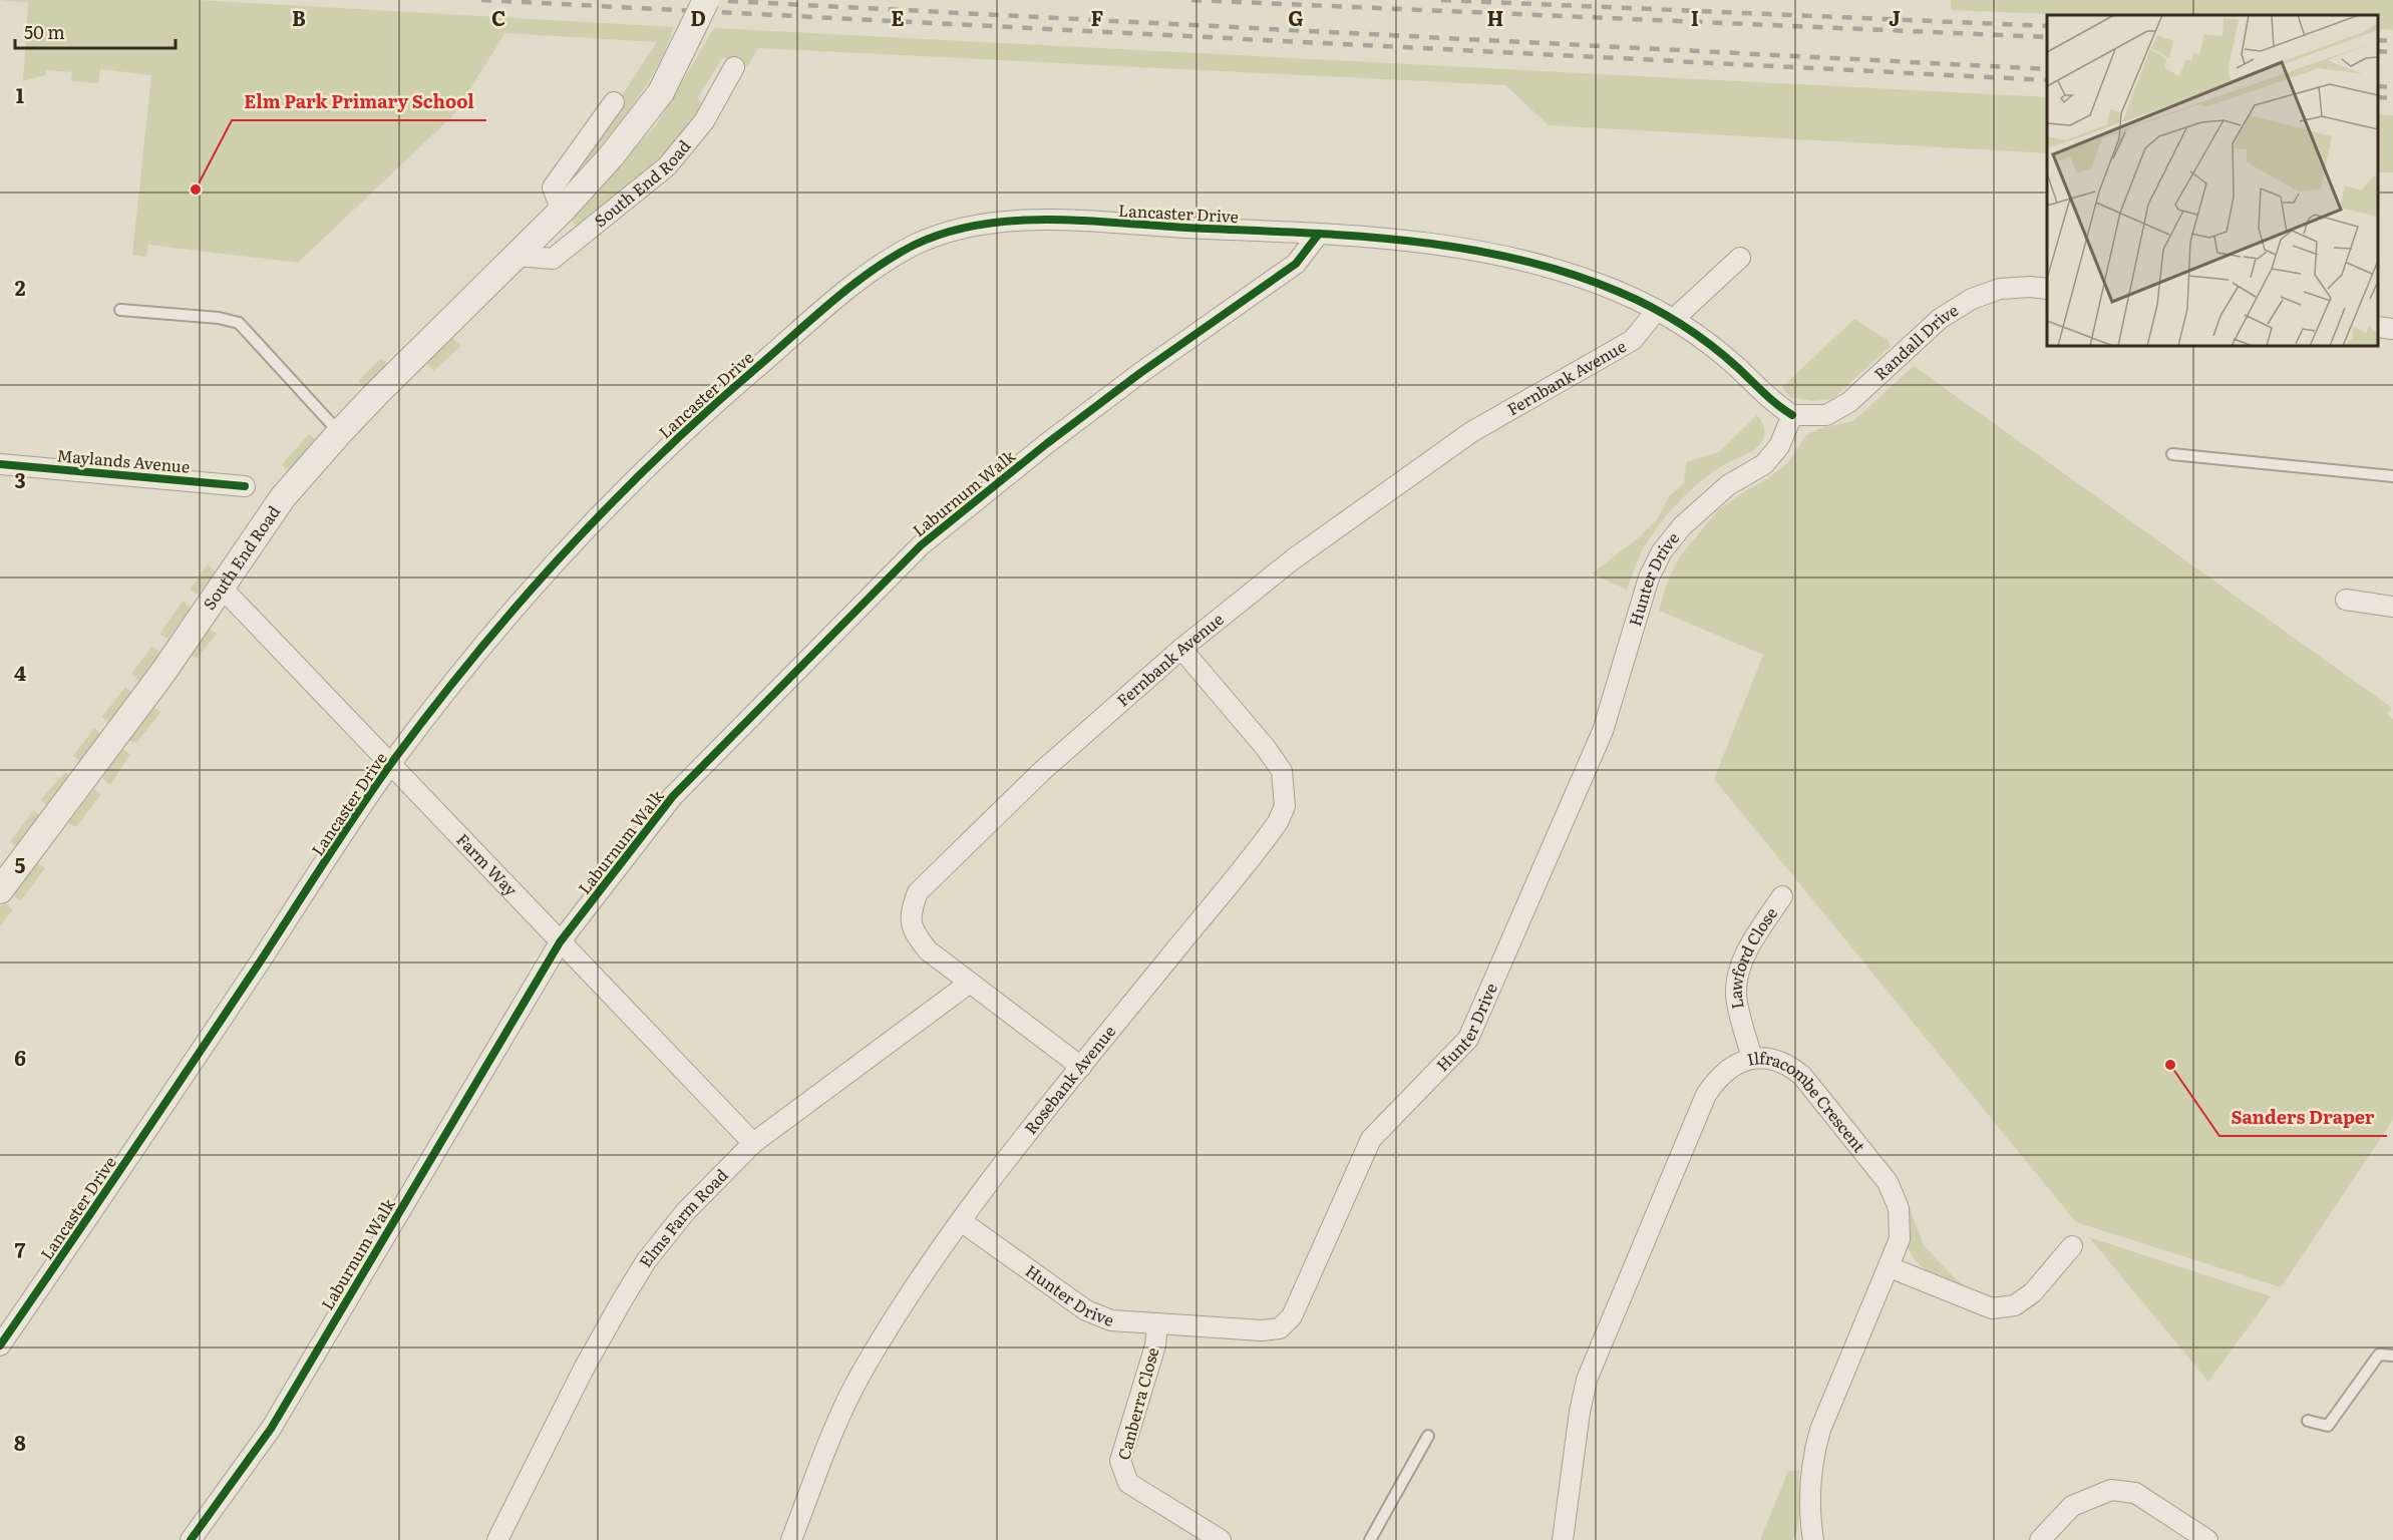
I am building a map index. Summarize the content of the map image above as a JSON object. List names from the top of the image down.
{
  "streets": {
    "street": [
      "South End Road",
      "Lancaster Drive",
      "Randall Drive",
      "Fernbank Avenue",
      "Maylands Avenue",
      "Laburnum Walk",
      "Hunter Drive",
      "Farm Way",
      "Lawford Close",
      "Rosebank Avenue",
      "Ilfracombe Crescent",
      "Elms Farm Road",
      "Canberra Close"
    ]
  },
  "crossings": [
    ["South End Road", "Farm Way"],
    ["Lancaster Drive", "Randall Drive"],
    ["Lancaster Drive", "Fernbank Avenue"],
    ["Lancaster Drive", "Laburnum Walk"],
    ["Lancaster Drive", "Hunter Drive"],
    ["Lancaster Drive", "Farm Way"],
    ["Randall Drive", "Hunter Drive"],
    ["Fernbank Avenue", "Rosebank Avenue"],
    ["Fernbank Avenue", "Elms Farm Road"],
    ["Laburnum Walk", "Farm Way"],
    ["Hunter Drive", "Rosebank Avenue"],
    ["Hunter Drive", "Canberra Close"],
    ["Farm Way", "Elms Farm Road"],
    ["Lawford Close", "Ilfracombe Crescent"]
  ],
  "places": ["Elm Park Primary School", "Sanders Draper"],
  "scale_bar": "50 m",
  "grid": {
    "columns": [
      "B",
      "C",
      "D",
      "E",
      "F",
      "G",
      "H",
      "I",
      "J"
    ],
    "rows": [
      "1",
      "2",
      "3",
      "4",
      "5",
      "6",
      "7",
      "8"
    ]
  }
}
